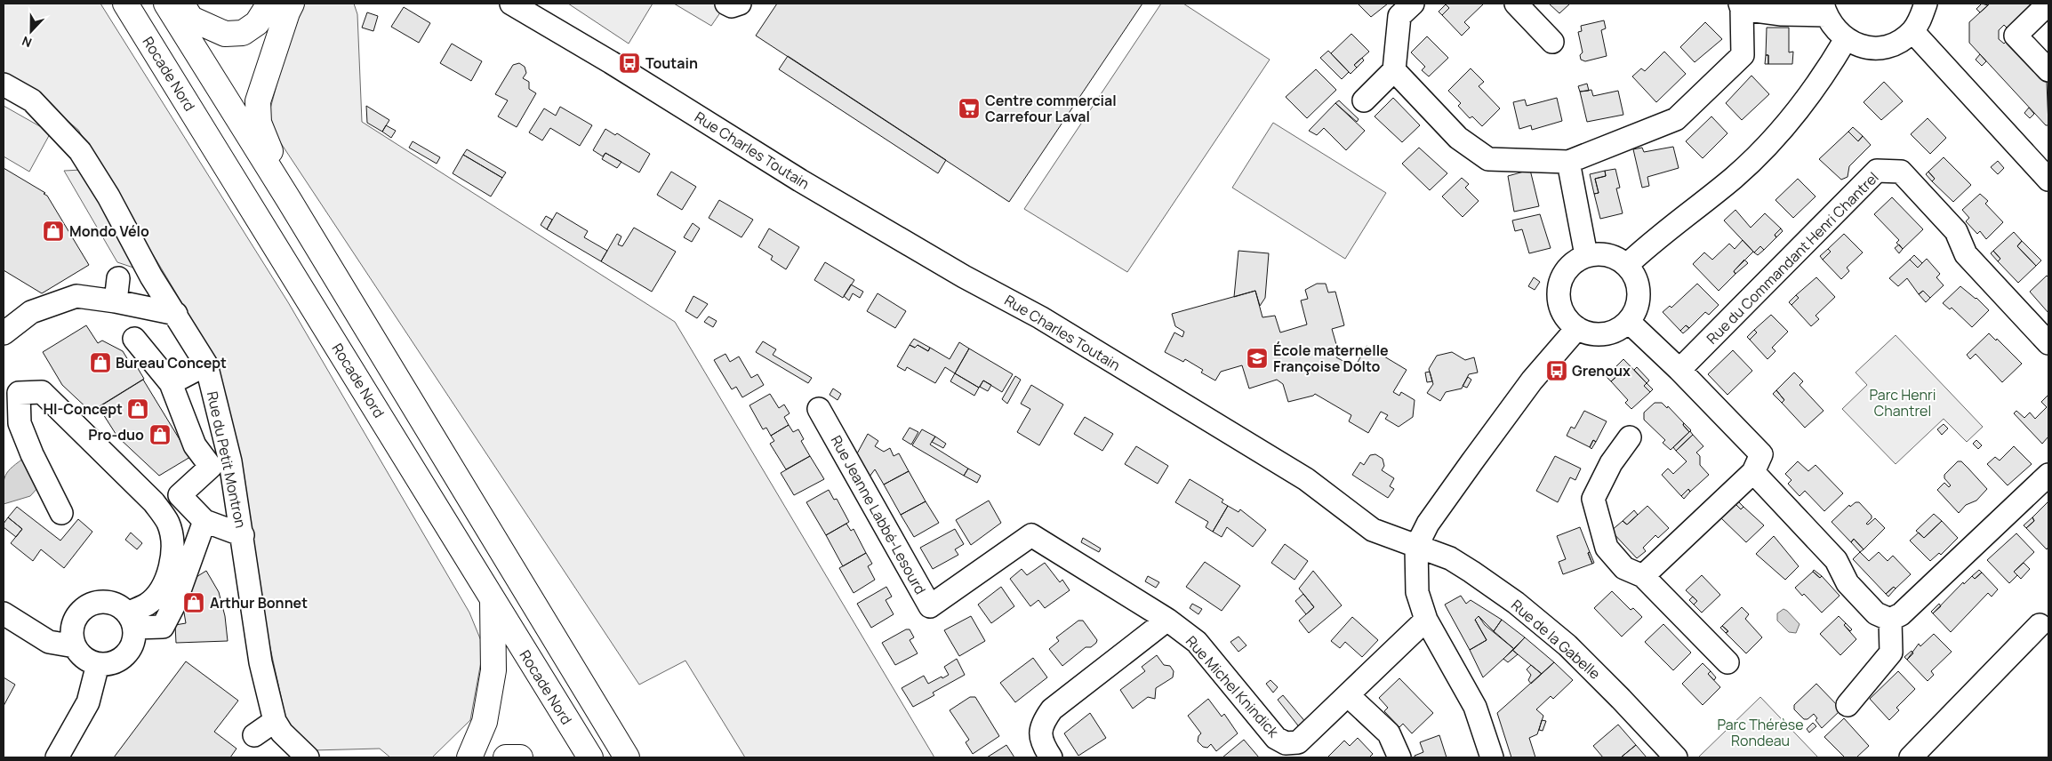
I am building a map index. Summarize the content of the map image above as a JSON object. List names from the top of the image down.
{
  "streets": {
    "main road": ["Rocade Nord"],
    "street": [
      "Rue Charles Toutain",
      "Rue du Commandant Henri Chantrel",
      "Rue du Petit Montron",
      "Rue Jeanne Labbé-Lesourd",
      "Rue de la Gabelle",
      "Rue Michel Knindick"
    ]
  },
  "crossings": [
    ["Rue Charles Toutain", "Rue de la Gabelle"],
    ["Rue Jeanne Labbé-Lesourd", "Rue Michel Knindick"]
  ],
  "parks": ["Parc Henri Chantrel", "Parc Thérèse Rondeau"],
  "places": {
    "bus stop": ["Toutain", "Grenoux"],
    "supermarket": ["Centre commercial Carrefour Laval"],
    "shop": [
      "Mondo Vélo",
      "Bureau Concept",
      "HI-Concept",
      "Pro-duo",
      "Arthur Bonnet"
    ],
    "school or university": ["École maternelle Françoise Dolto"]
  },
  "north": "bottom"
}
